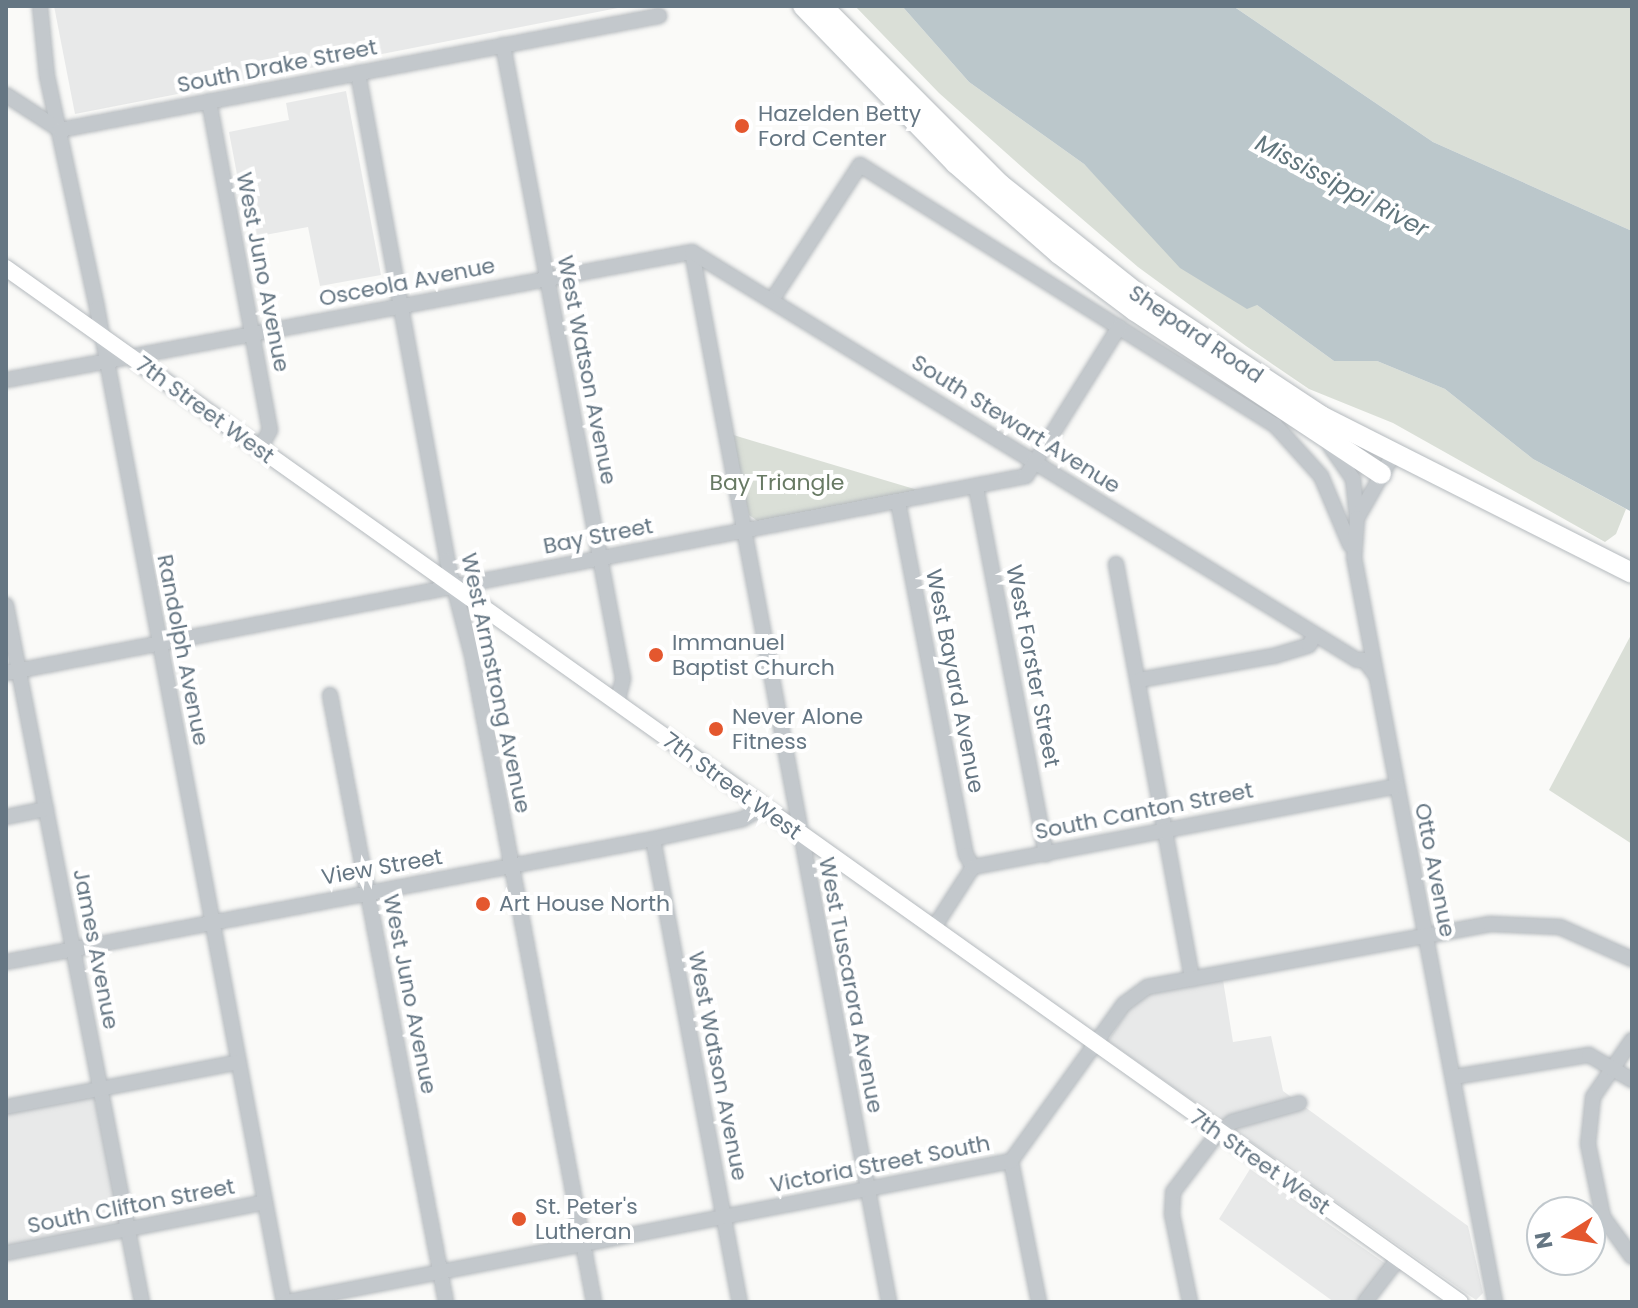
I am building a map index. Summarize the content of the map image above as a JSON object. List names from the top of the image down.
{
  "streets": {
    "highway": ["Shepard Road"],
    "main road": ["7th Street West"],
    "street": [
      "South Drake Street",
      "West Juno Avenue",
      "Osceola Avenue",
      "West Watson Avenue",
      "South Stewart Avenue",
      "Bay Street",
      "Randolph Avenue",
      "West Forster Street",
      "West Bayard Avenue",
      "West Armstrong Avenue",
      "South Canton Street",
      "View Street",
      "Otto Avenue",
      "James Avenue",
      "West Tuscarora Avenue",
      "Victoria Street South",
      "South Clifton Street"
    ]
  },
  "crossings": [
    ["South Drake Street", "West Juno Avenue"],
    ["South Drake Street", "West Watson Avenue"],
    ["South Drake Street", "Randolph Avenue"],
    ["South Drake Street", "West Armstrong Avenue"],
    ["West Juno Avenue", "Osceola Avenue"],
    ["West Juno Avenue", "7th Street West"],
    ["West Juno Avenue", "View Street"],
    ["West Juno Avenue", "Victoria Street South"],
    ["Osceola Avenue", "West Watson Avenue"],
    ["Osceola Avenue", "7th Street West"],
    ["Osceola Avenue", "South Stewart Avenue"],
    ["Osceola Avenue", "Randolph Avenue"],
    ["Osceola Avenue", "West Armstrong Avenue"],
    ["Osceola Avenue", "West Tuscarora Avenue"],
    ["Shepard Road", "Otto Avenue"],
    ["West Watson Avenue", "7th Street West"],
    ["West Watson Avenue", "Bay Street"],
    ["West Watson Avenue", "View Street"],
    ["West Watson Avenue", "Victoria Street South"],
    ["7th Street West", "Bay Street"],
    ["7th Street West", "Randolph Avenue"],
    ["7th Street West", "West Armstrong Avenue"],
    ["7th Street West", "View Street"],
    ["7th Street West", "West Tuscarora Avenue"],
    ["7th Street West", "Victoria Street South"],
    ["South Stewart Avenue", "Bay Street"],
    ["South Stewart Avenue", "Otto Avenue"],
    ["South Stewart Avenue", "West Tuscarora Avenue"],
    ["Bay Street", "Randolph Avenue"],
    ["Bay Street", "West Forster Street"],
    ["Bay Street", "West Bayard Avenue"],
    ["Bay Street", "West Armstrong Avenue"],
    ["Bay Street", "James Avenue"],
    ["Bay Street", "West Tuscarora Avenue"],
    ["Randolph Avenue", "View Street"],
    ["Randolph Avenue", "Victoria Street South"],
    ["Randolph Avenue", "South Clifton Street"],
    ["West Forster Street", "South Canton Street"],
    ["West Bayard Avenue", "South Canton Street"],
    ["West Armstrong Avenue", "View Street"],
    ["West Armstrong Avenue", "Victoria Street South"],
    ["South Canton Street", "Otto Avenue"],
    ["View Street", "James Avenue"],
    ["Otto Avenue", "Victoria Street South"],
    ["James Avenue", "South Clifton Street"],
    ["West Tuscarora Avenue", "Victoria Street South"]
  ],
  "water": ["Mississippi River"],
  "parks": ["Bay Triangle"],
  "places": [
    "Hazelden Betty Ford Center",
    "Immanuel Baptist Church",
    "Never Alone Fitness",
    "Art House North",
    "St. Peter's Lutheran"
  ],
  "north": "left"
}
